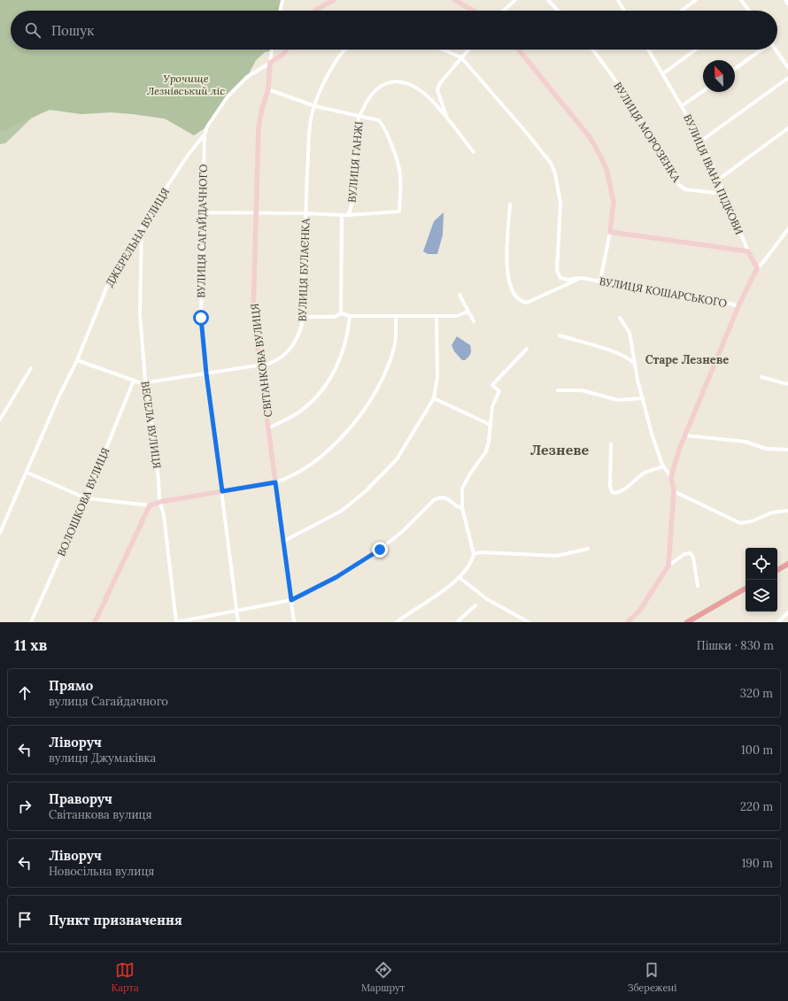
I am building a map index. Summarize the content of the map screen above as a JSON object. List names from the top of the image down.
{
  "streets": {
    "street": [
      "ВУЛИЦЯ МОРОЗЕНКА",
      "ВУЛИЦЯ ГАНЖІ",
      "ВУЛИЦЯ ІВАНА ПІДКОВИ",
      "ВУЛИЦЯ САГАЙДАЧНОГО",
      "ДЖЕРЕЛЬНА ВУЛИЦЯ",
      "ВУЛИЦЯ БУЛАЄНКА",
      "ВУЛИЦЯ КОШАРСЬКОГО",
      "СВІТАНКОВА ВУЛИЦЯ",
      "ВЕСЕЛА ВУЛИЦЯ",
      "ВОЛОШКОВА ВУЛИЦЯ"
    ]
  },
  "crossings": [
    ["ВУЛИЦЯ МОРОЗЕНКА", "ВУЛИЦЯ ІВАНА ПІДКОВИ"],
    ["ВУЛИЦЯ САГАЙДАЧНОГО", "ДЖЕРЕЛЬНА ВУЛИЦЯ"],
    ["ВУЛИЦЯ САГАЙДАЧНОГО", "ВУЛИЦЯ БУЛАЄНКА"],
    ["ДЖЕРЕЛЬНА ВУЛИЦЯ", "ВУЛИЦЯ БУЛАЄНКА"],
    ["ДЖЕРЕЛЬНА ВУЛИЦЯ", "СВІТАНКОВА ВУЛИЦЯ"],
    ["ДЖЕРЕЛЬНА ВУЛИЦЯ", "ВЕСЕЛА ВУЛИЦЯ"],
    ["ВУЛИЦЯ БУЛАЄНКА", "СВІТАНКОВА ВУЛИЦЯ"],
    ["ВУЛИЦЯ БУЛАЄНКА", "ВЕСЕЛА ВУЛИЦЯ"],
    ["ВУЛИЦЯ БУЛАЄНКА", "ВОЛОШКОВА ВУЛИЦЯ"]
  ],
  "districts": ["Старе Лезневе", "Лезневе"],
  "parks": ["Урочище Лезнівський ліс"],
  "north": "top left",
  "page": {
    "search": "Пошук",
    "heading": ["11 хв", "Пішки · 830 m"],
    "list": [
      ["Прямо", "вулиця Сагайдачного", "320 m"],
      ["Ліворуч", "вулиця Джумаківка", "100 m"],
      ["Праворуч", "Світанкова вулиця", "220 m"],
      ["Ліворуч", "Новосільна вулиця", "190 m"],
      "Пункт призначення"
    ],
    "nav": ["Карта", "Маршрут", "Збережені"]
  }
}
